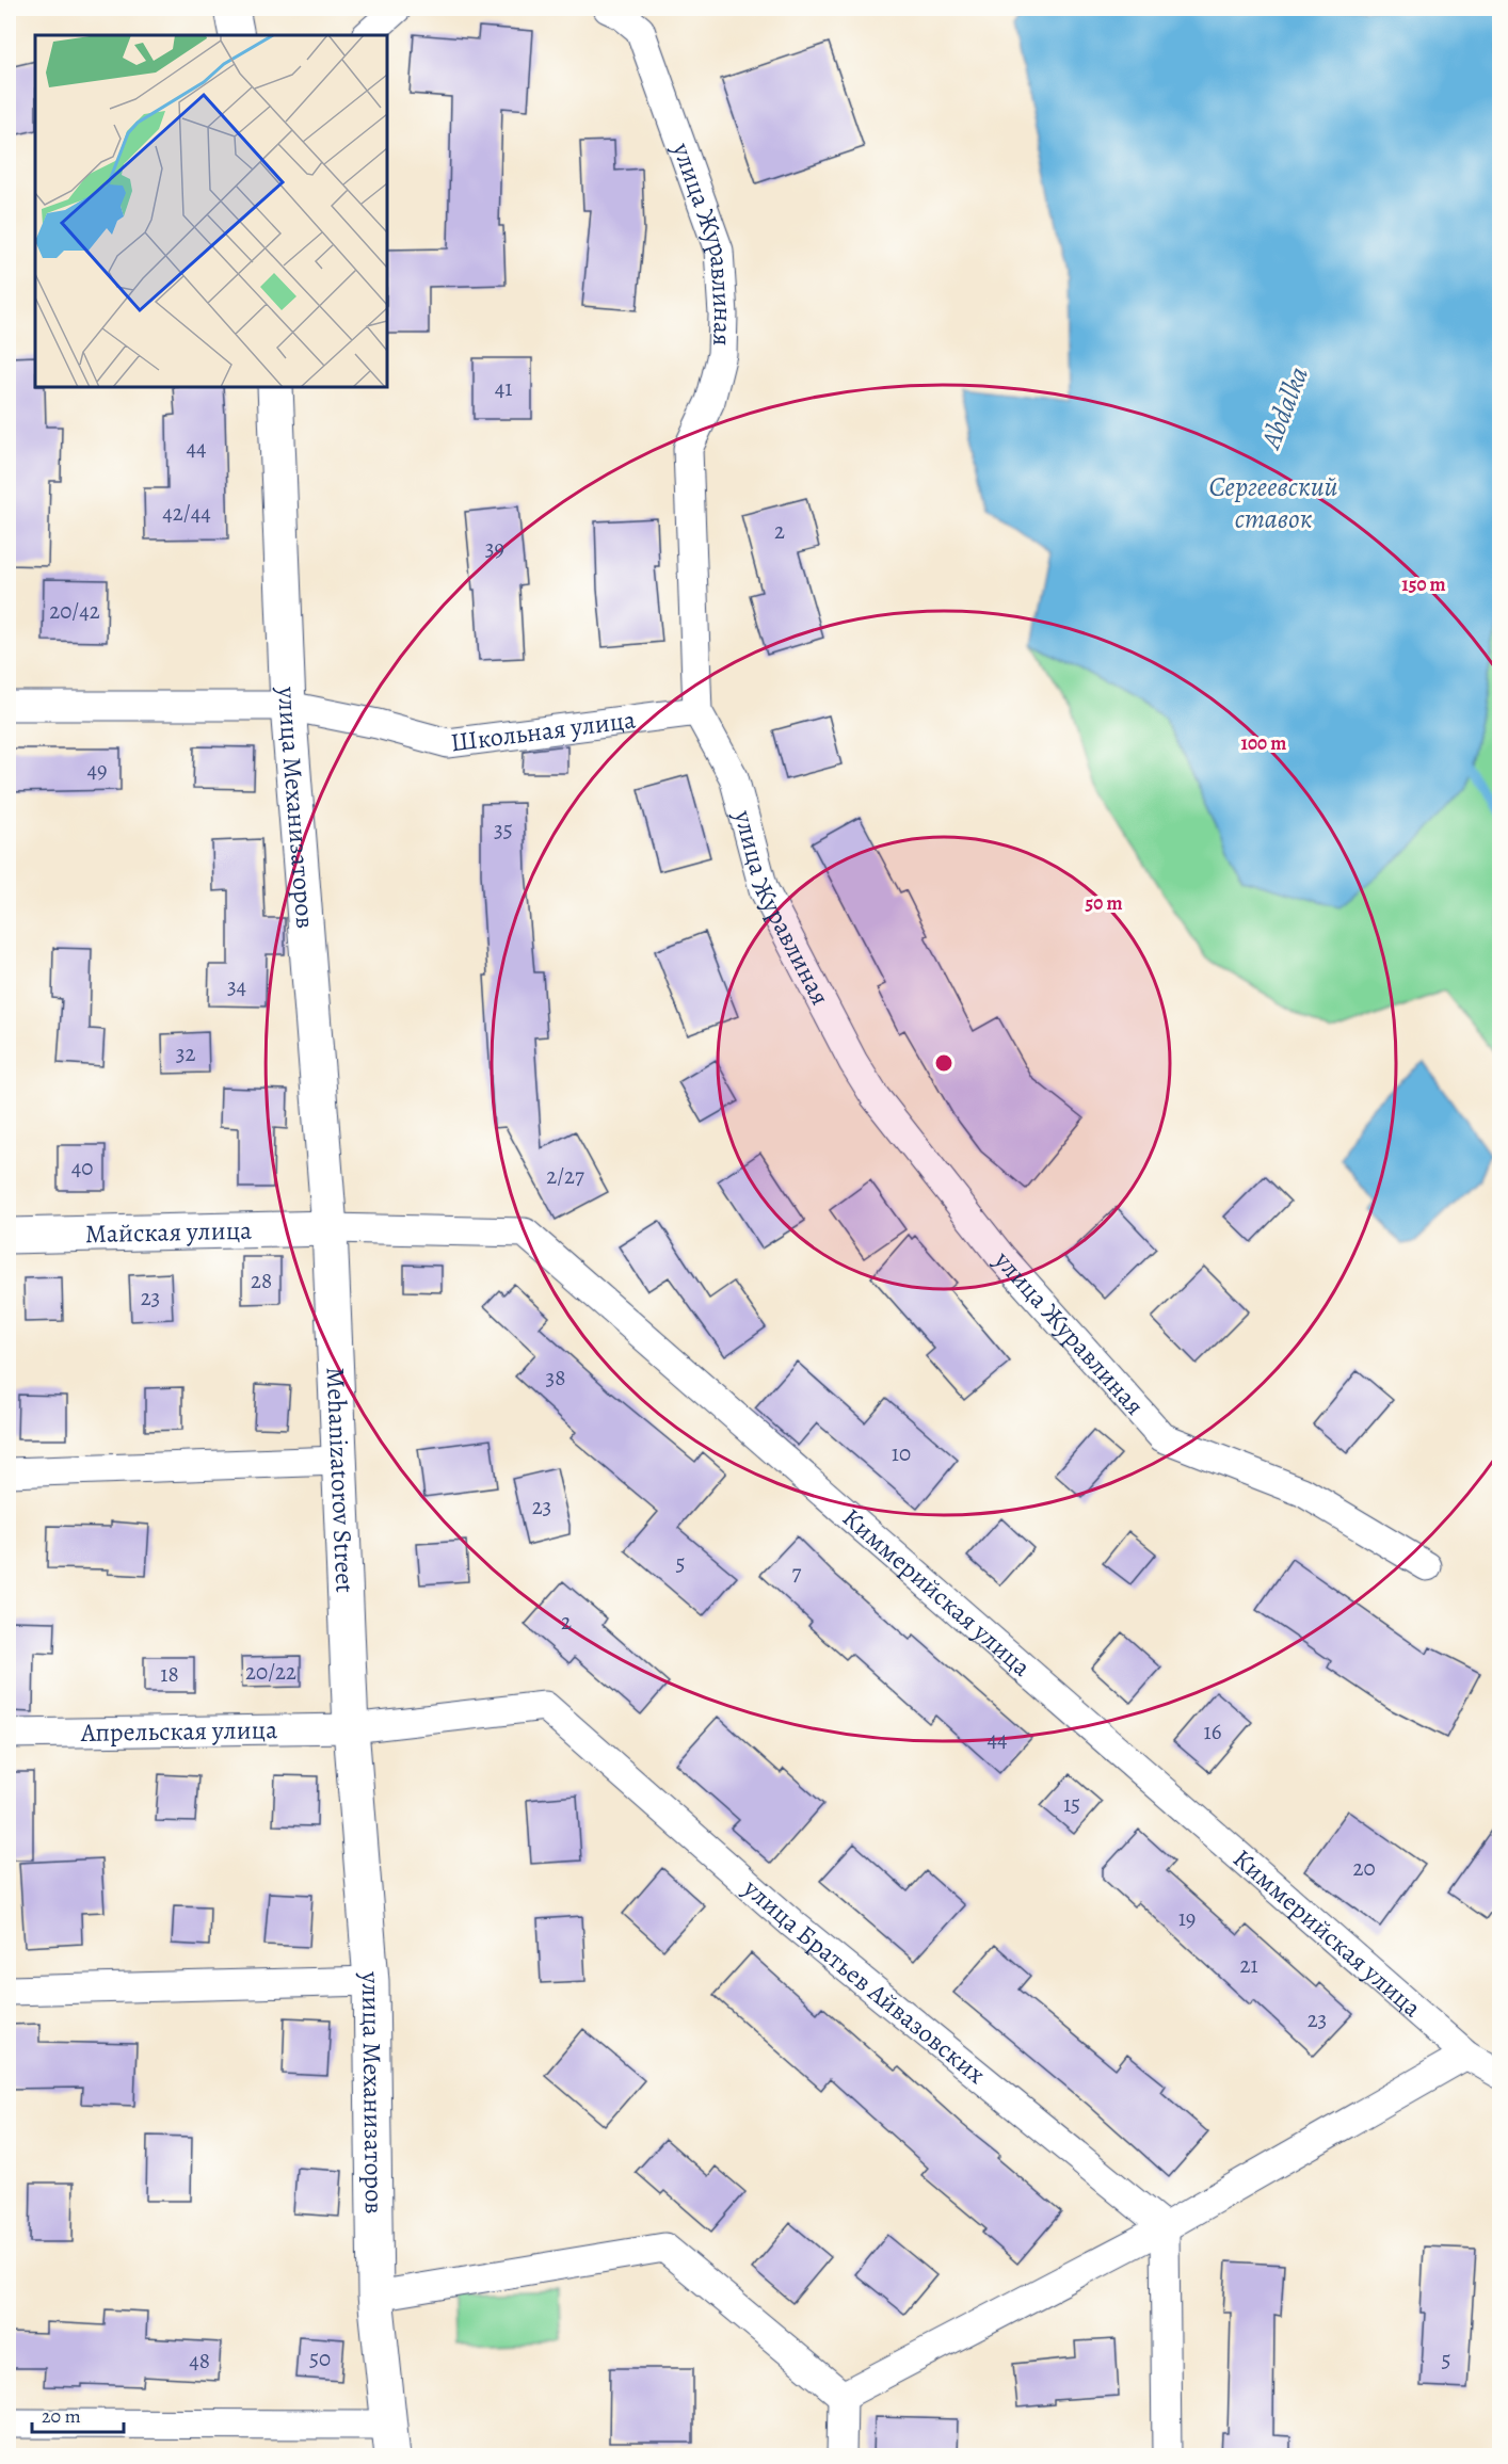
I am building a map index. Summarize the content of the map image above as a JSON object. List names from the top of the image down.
{
  "streets": {
    "street": [
      "улица Журавлиная",
      "Школьная улица",
      "улица Механизаторов",
      "Майская улица",
      "Mehanizatorov Street",
      "Киммерийская улица",
      "Апрельская улица",
      "улица Братьев Айвазовских"
    ]
  },
  "crossings": [
    ["улица Журавлиная", "Школьная улица"],
    ["Школьная улица", "улица Механизаторов"],
    ["улица Механизаторов", "Майская улица"],
    ["улица Механизаторов", "Mehanizatorov Street"],
    ["улица Механизаторов", "Киммерийская улица"],
    ["улица Механизаторов", "Апрельская улица"],
    ["улица Механизаторов", "улица Братьев Айвазовских"],
    ["Майская улица", "Mehanizatorov Street"],
    ["Майская улица", "Киммерийская улица"],
    ["Mehanizatorov Street", "Киммерийская улица"],
    ["Mehanizatorov Street", "Апрельская улица"],
    ["Mehanizatorov Street", "улица Братьев Айвазовских"],
    ["Апрельская улица", "улица Братьев Айвазовских"]
  ],
  "water": ["Abdalka", "Сергеевский ставок"],
  "house_numbers": [
    "41",
    "44",
    "42/44",
    "2",
    "39",
    "20/42",
    "49",
    "35",
    "34",
    "32",
    "40",
    "2/27",
    "28",
    "23",
    "38",
    "10",
    "23",
    "5",
    "7",
    "2",
    "20/22",
    "18",
    "16",
    "44",
    "15",
    "20",
    "19",
    "21",
    "23",
    "50",
    "5",
    "48"
  ],
  "scale_bar": "20 m",
  "rings": ["150 m", "100 m", "50 m"]
}
